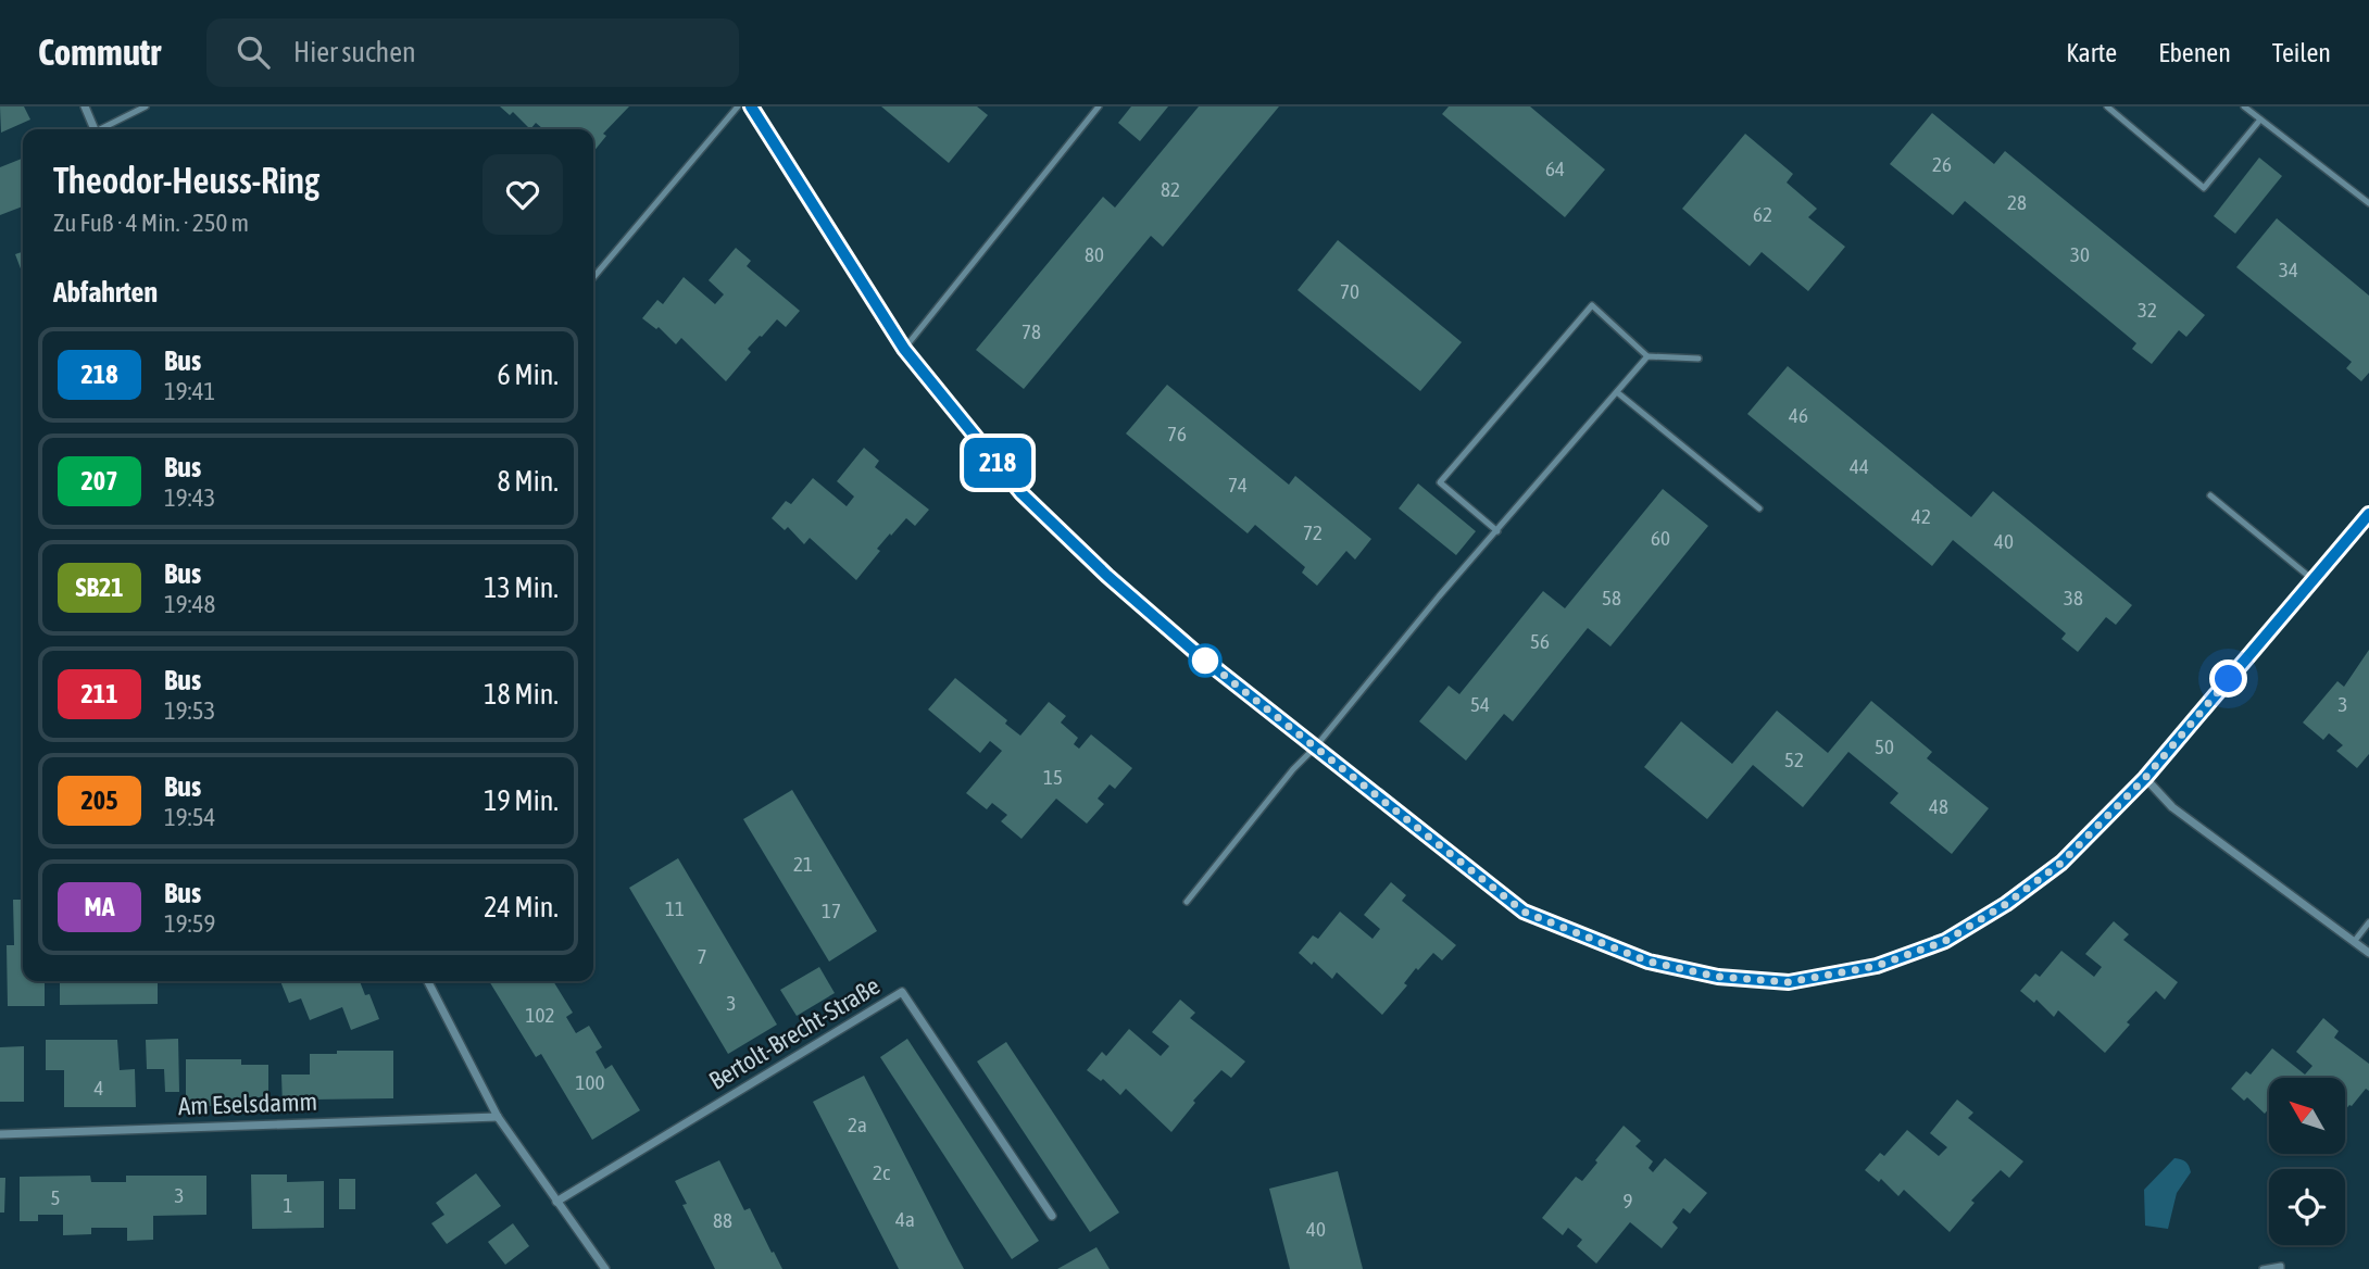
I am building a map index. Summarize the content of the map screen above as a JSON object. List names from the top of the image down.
{
  "streets": {
    "street": ["Bertolt-Brecht-Straße", "Am Eselsdamm"]
  },
  "lines": ["bus line 218"],
  "house_numbers": [
    "26",
    "64",
    "82",
    "28",
    "62",
    "80",
    "30",
    "34",
    "70",
    "32",
    "78",
    "46",
    "76",
    "44",
    "74",
    "42",
    "72",
    "60",
    "40",
    "58",
    "38",
    "56",
    "54",
    "3",
    "50",
    "52",
    "15",
    "48",
    "21",
    "11",
    "17",
    "7",
    "3",
    "102",
    "100",
    "4",
    "2a",
    "2c",
    "3",
    "5",
    "9",
    "1",
    "4a",
    "88",
    "40"
  ],
  "north": "top left",
  "page": {
    "header": "Commutr",
    "search": "Hier suchen",
    "nav": ["Karte", "Ebenen", "Teilen"],
    "on_map": "218",
    "heading": [
      ["Theodor-Heuss-Ring", "Zu Fuß · 4 Min. · 250 m"],
      "Abfahrten"
    ],
    "list": [
      {
        "mark": "218",
        "name": "Bus",
        "note": "19:41",
        "value": "6 Min."
      },
      {
        "mark": "207",
        "name": "Bus",
        "note": "19:43",
        "value": "8 Min."
      },
      {
        "mark": "SB21",
        "name": "Bus",
        "note": "19:48",
        "value": "13 Min."
      },
      {
        "mark": "211",
        "name": "Bus",
        "note": "19:53",
        "value": "18 Min."
      },
      {
        "mark": "205",
        "name": "Bus",
        "note": "19:54",
        "value": "19 Min."
      },
      {
        "mark": "MA",
        "name": "Bus",
        "note": "19:59",
        "value": "24 Min."
      }
    ]
  }
}
